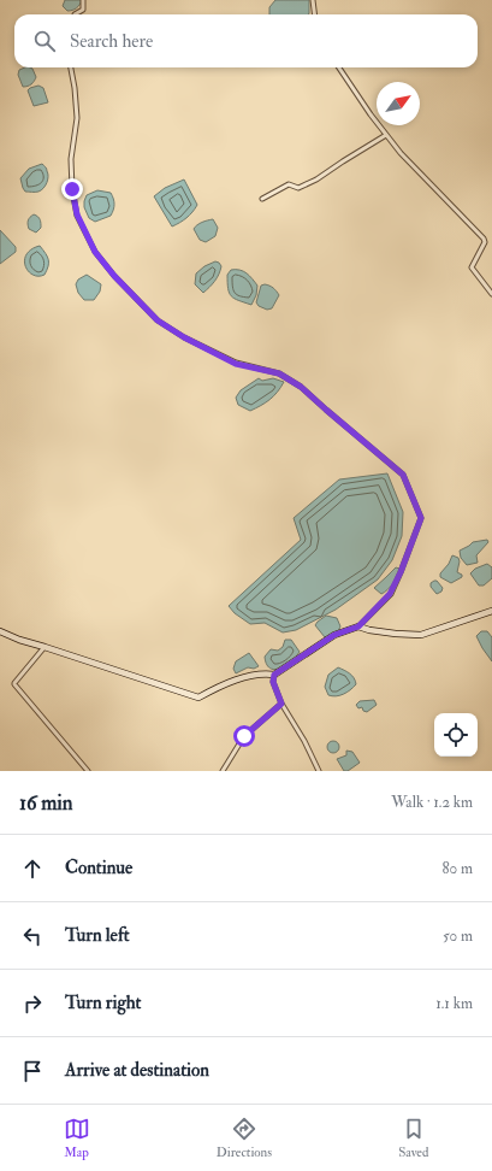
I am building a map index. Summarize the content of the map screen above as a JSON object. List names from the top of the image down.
{
  "north": "top right",
  "page": {
    "search": "Search here",
    "heading": ["16 min", "Walk · 1.2 km"],
    "list": [
      ["Continue", "80 m"],
      ["Turn left", "50 m"],
      ["Turn right", "1.1 km"],
      "Arrive at destination"
    ],
    "nav": ["Map", "Directions", "Saved"]
  }
}
